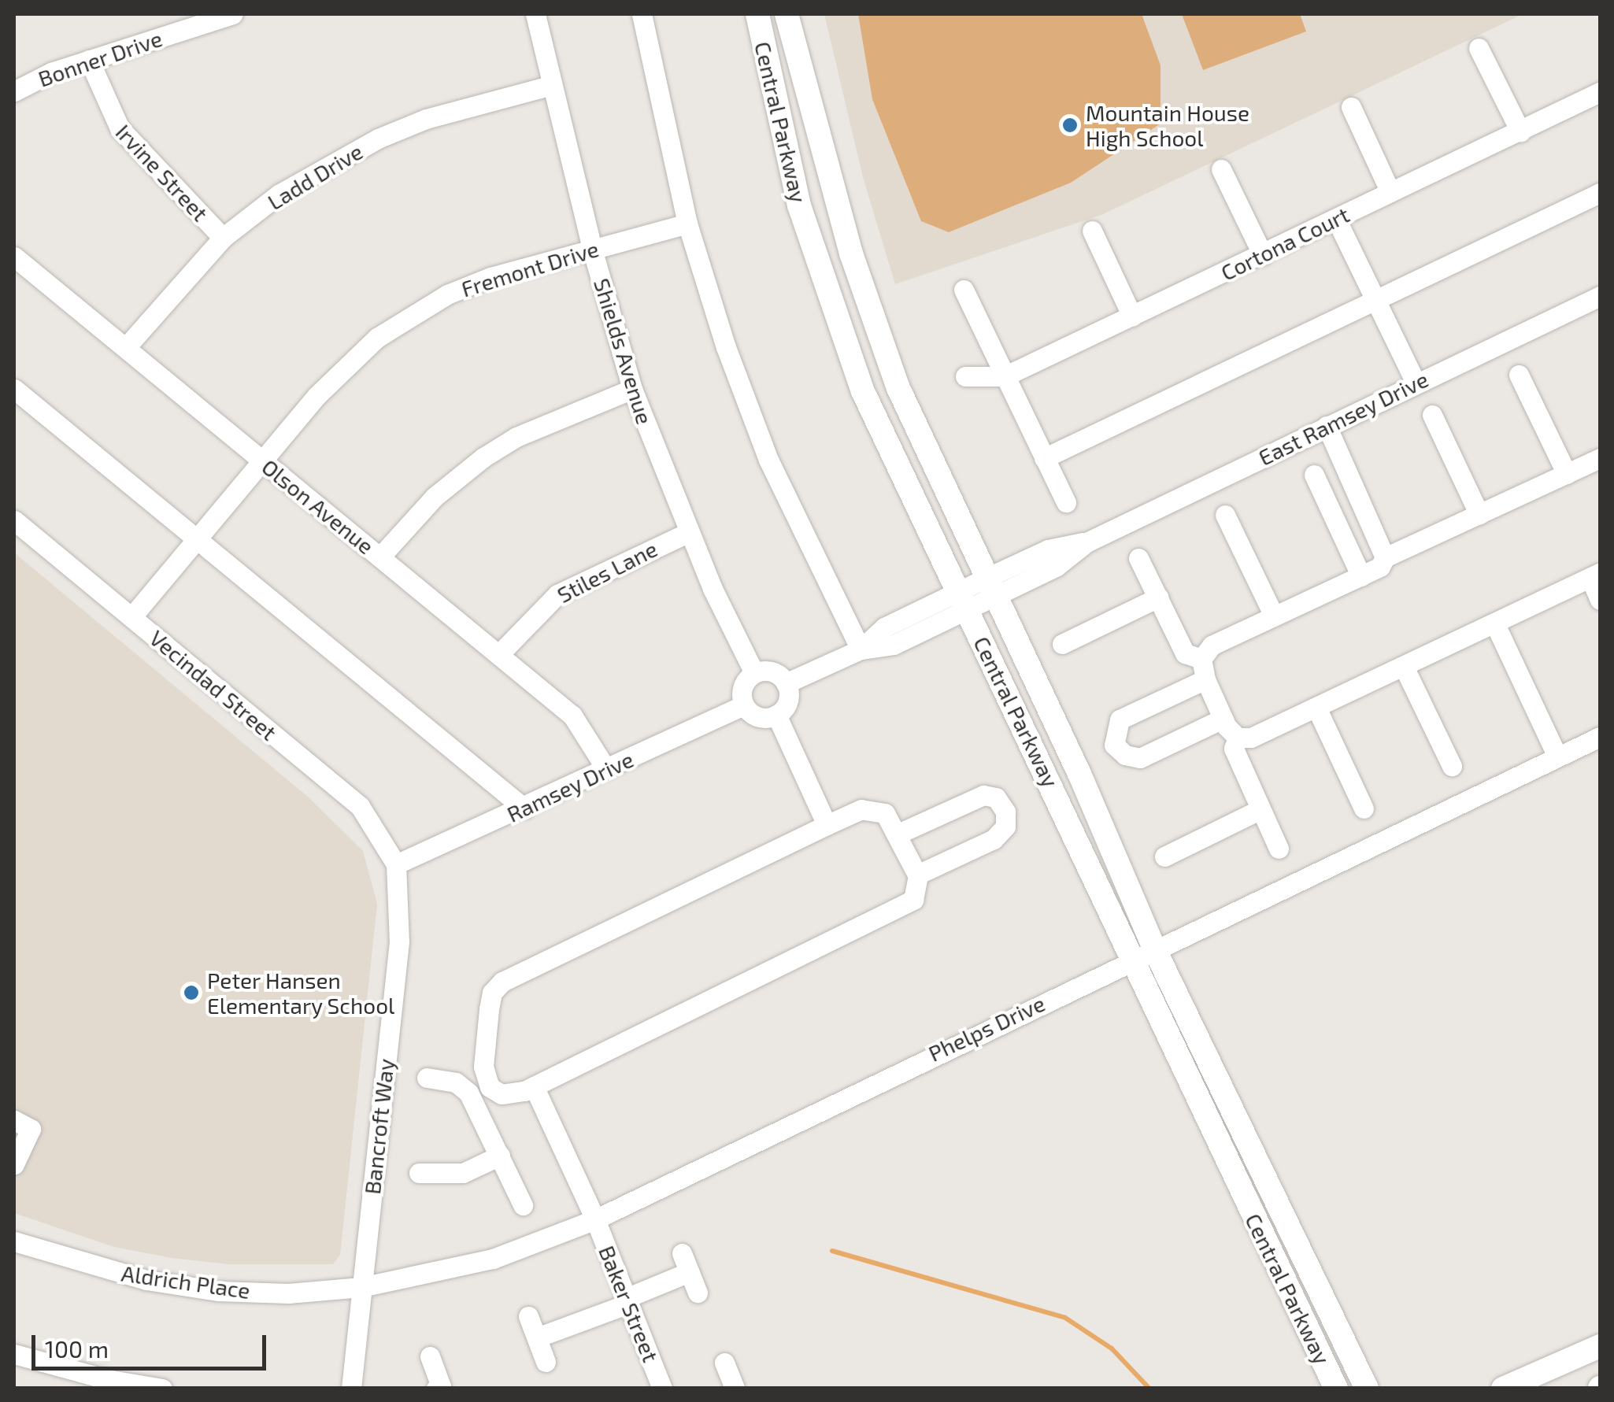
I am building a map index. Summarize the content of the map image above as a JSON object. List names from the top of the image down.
{
  "streets": {
    "main road": ["Central Parkway"],
    "street": [
      "Bonner Drive",
      "Irvine Street",
      "Ladd Drive",
      "Cortona Court",
      "Fremont Drive",
      "Shields Avenue",
      "East Ramsey Drive",
      "Olson Avenue",
      "Stiles Lane",
      "Vecindad Street",
      "Ramsey Drive",
      "Phelps Drive",
      "Bancroft Way",
      "Aldrich Place",
      "Baker Street"
    ]
  },
  "crossings": [
    ["Bonner Drive", "Irvine Street"],
    ["Central Parkway", "East Ramsey Drive"],
    ["Central Parkway", "Phelps Drive"],
    ["Irvine Street", "Ladd Drive"],
    ["Ladd Drive", "Shields Avenue"],
    ["Ladd Drive", "Olson Avenue"],
    ["Fremont Drive", "Shields Avenue"],
    ["Fremont Drive", "Olson Avenue"],
    ["Fremont Drive", "Vecindad Street"],
    ["Shields Avenue", "East Ramsey Drive"],
    ["Shields Avenue", "Stiles Lane"],
    ["Shields Avenue", "Ramsey Drive"],
    ["East Ramsey Drive", "Ramsey Drive"],
    ["Olson Avenue", "Stiles Lane"],
    ["Olson Avenue", "Ramsey Drive"],
    ["Vecindad Street", "Ramsey Drive"],
    ["Vecindad Street", "Bancroft Way"],
    ["Ramsey Drive", "Bancroft Way"],
    ["Phelps Drive", "Bancroft Way"],
    ["Phelps Drive", "Aldrich Place"],
    ["Phelps Drive", "Baker Street"],
    ["Bancroft Way", "Aldrich Place"]
  ],
  "places": ["Mountain House High School", "Peter Hansen Elementary School"],
  "scale_bar": "100 m"
}
